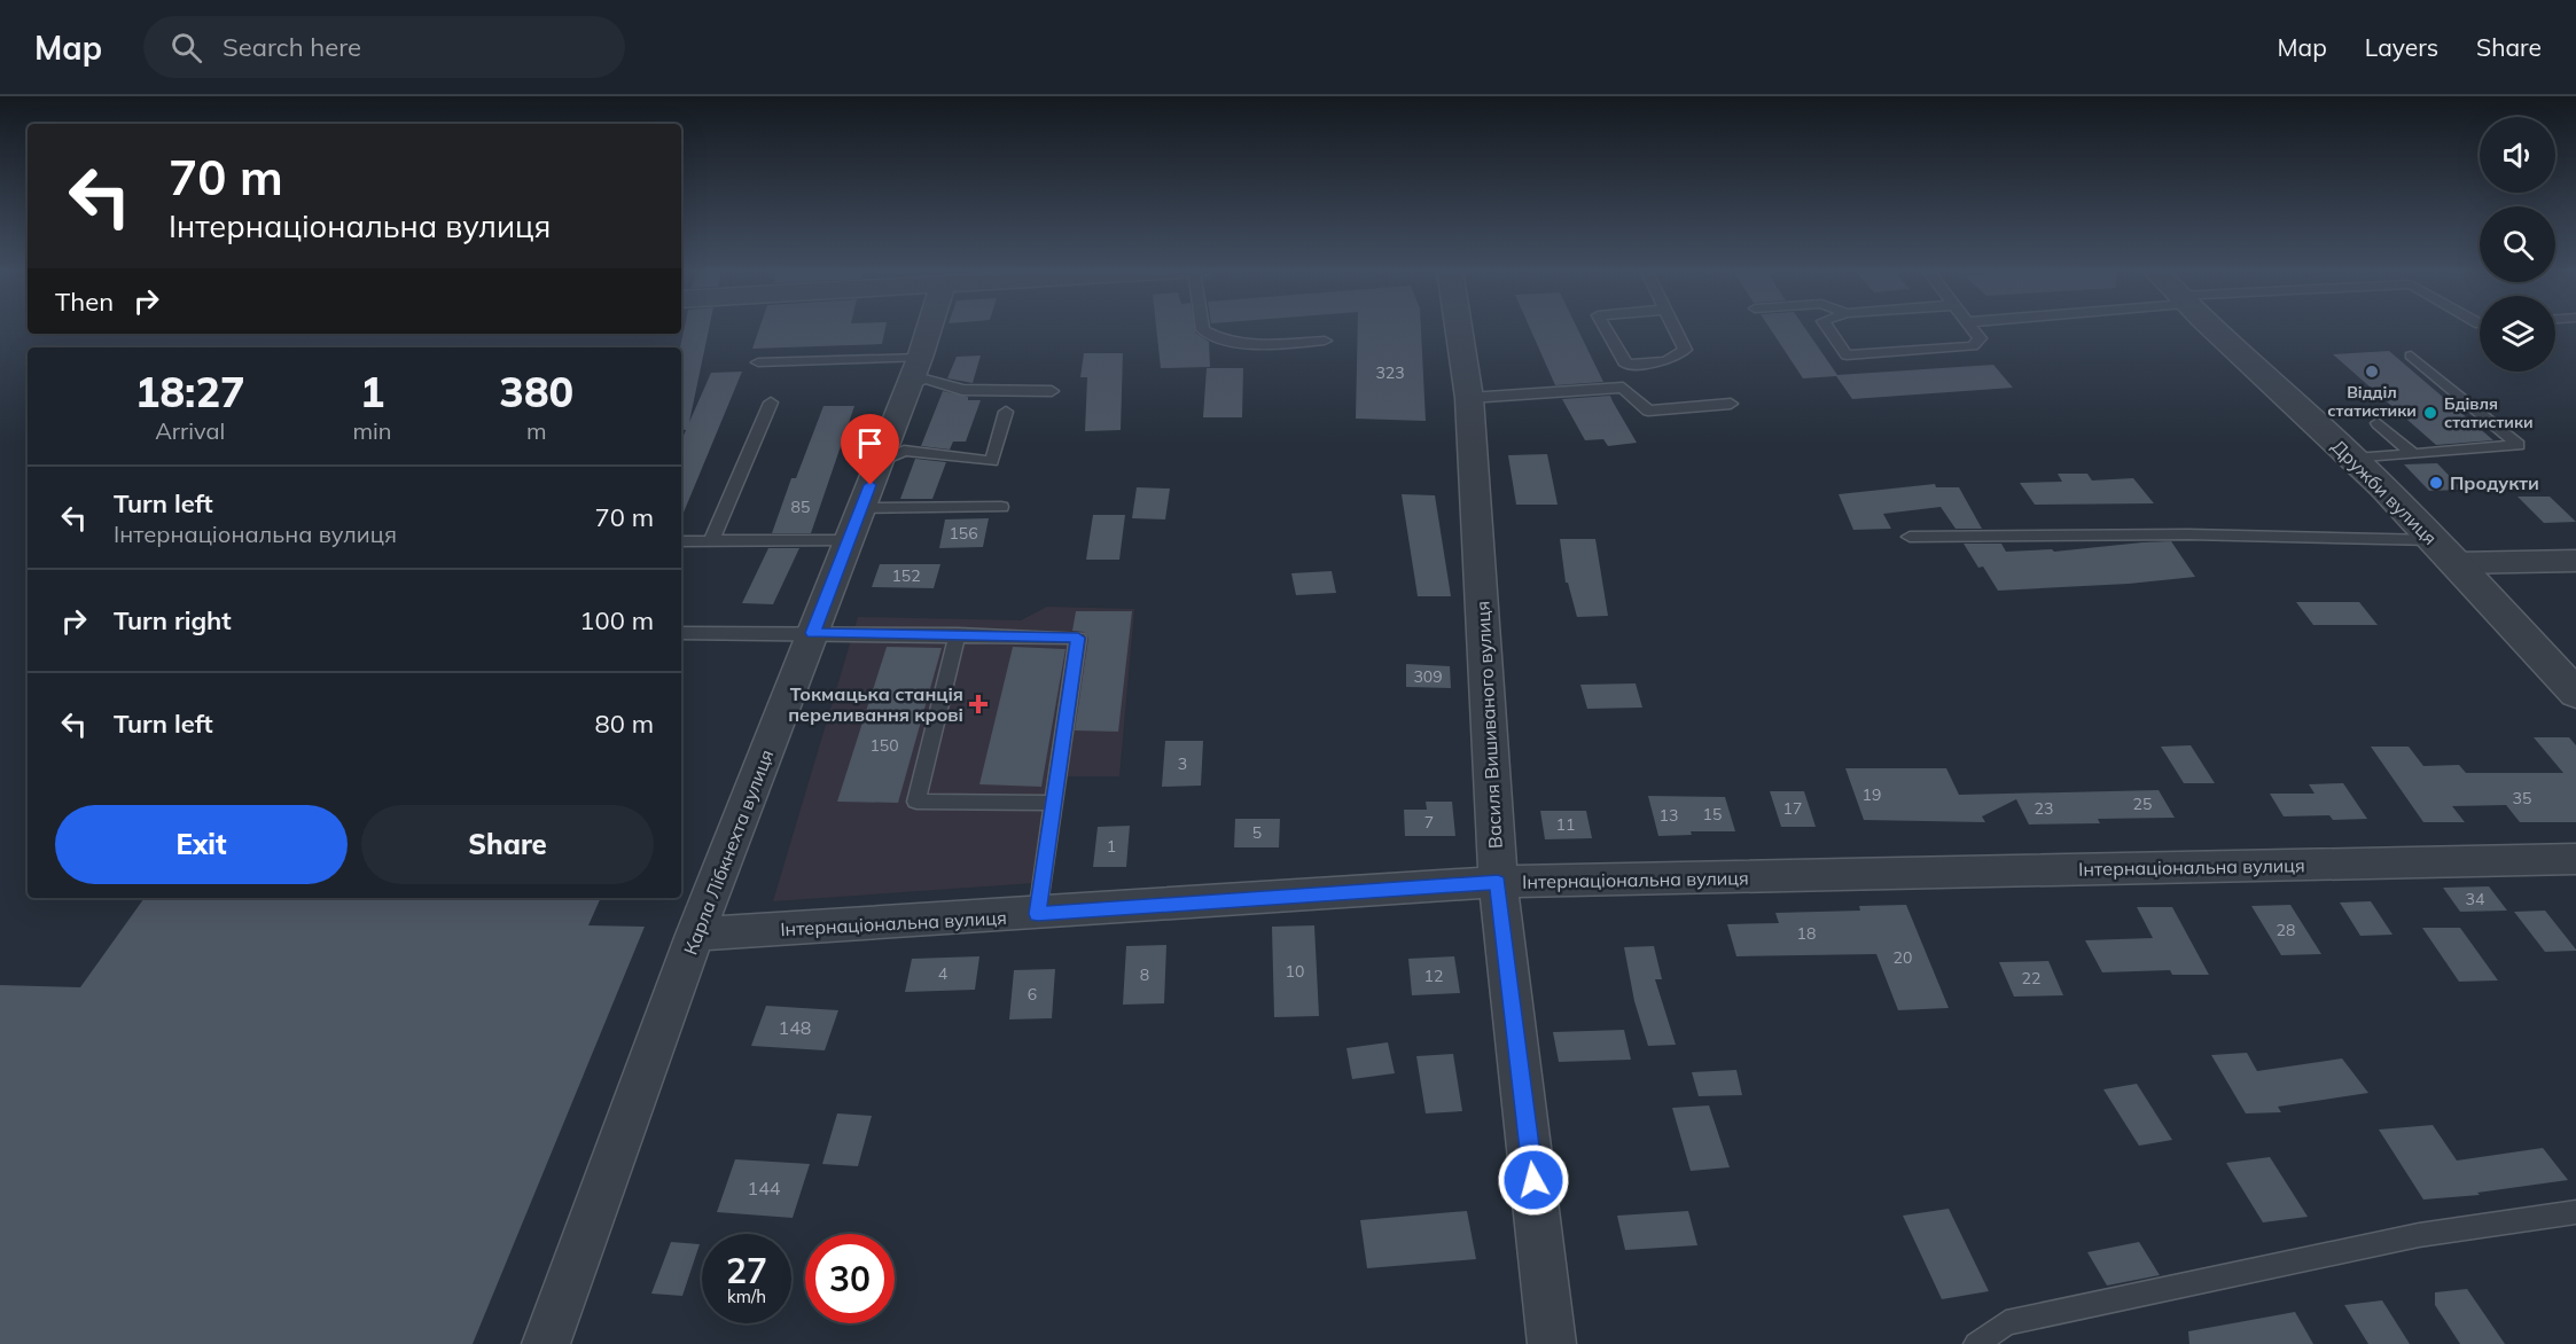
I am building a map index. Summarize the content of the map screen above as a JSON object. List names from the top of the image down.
{
  "streets": {
    "street": [
      "Дружби вулиця",
      "Василя Вишиваного вулиця",
      "Карла Лібкнехта вулиця",
      "Інтернаціональна вулиця"
    ]
  },
  "crossings": [
    ["Василя Вишиваного вулиця", "Інтернаціональна вулиця"],
    ["Карла Лібкнехта вулиця", "Інтернаціональна вулиця"]
  ],
  "places": {
    "other": ["Відділ статистики", "Бдівля статистики", "Продукти"],
    "health": ["Токмацька станція переливання крові"]
  },
  "house_numbers": [
    "323",
    "85",
    "156",
    "152",
    "309",
    "150",
    "3",
    "19",
    "35",
    "25",
    "17",
    "23",
    "15",
    "13",
    "7",
    "11",
    "5",
    "1",
    "34",
    "28",
    "18",
    "20",
    "10",
    "4",
    "8",
    "12",
    "22",
    "6",
    "148",
    "144"
  ],
  "page": {
    "header": "Map",
    "search": "Search here",
    "nav": ["Map", "Layers", "Share"],
    "turn": ["70 m", "Інтернаціональна вулиця"],
    "then": "Then",
    "eta": [
      "18:27",
      "Arrival",
      "1",
      "min",
      "380",
      "m"
    ],
    "list": [
      {
        "name": "Turn left",
        "note": "Інтернаціональна вулиця",
        "value": "70 m"
      },
      {
        "name": "Turn right",
        "value": "100 m"
      },
      {
        "name": "Turn left",
        "value": "80 m"
      }
    ],
    "buttons": ["Exit", "Share"],
    "speed": "27 km/h",
    "limit": "30"
  }
}
